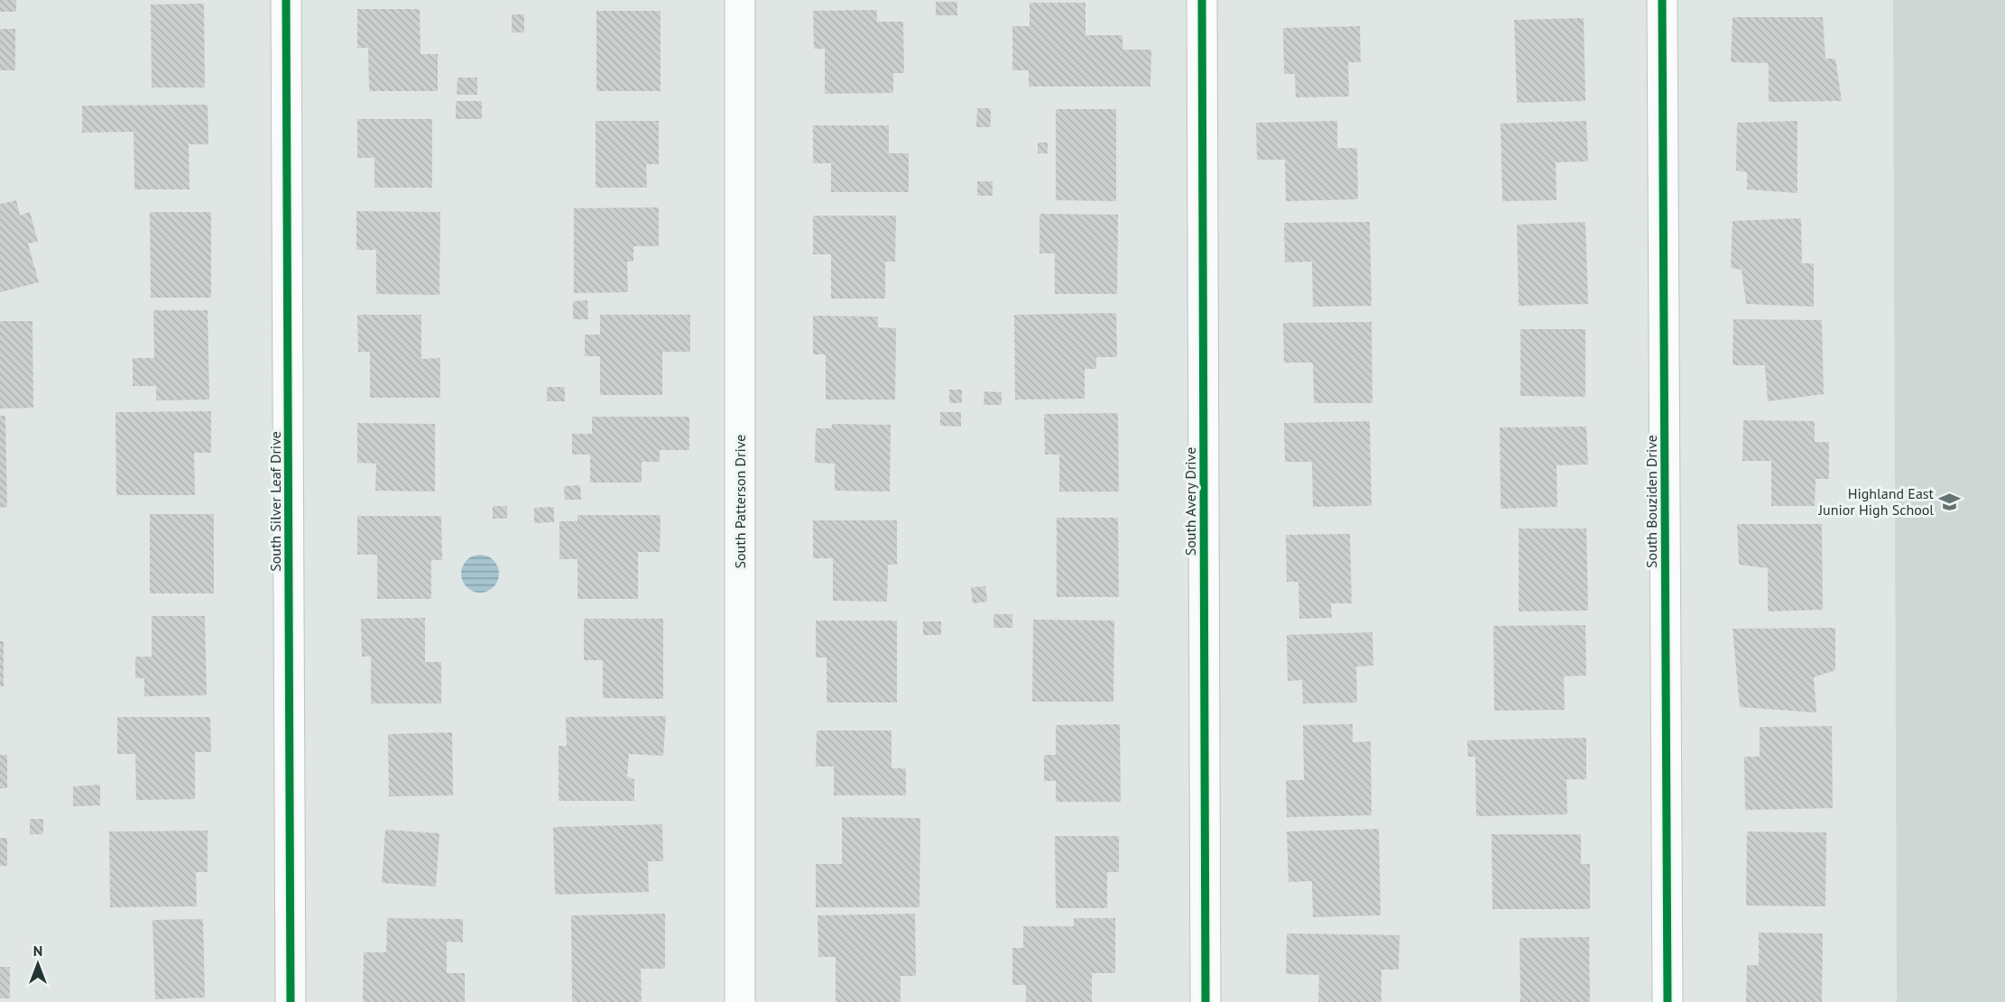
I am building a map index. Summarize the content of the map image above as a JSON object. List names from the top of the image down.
{
  "streets": {
    "street": [
      "South Silver Leaf Drive",
      "South Patterson Drive",
      "South Avery Drive",
      "South Bouziden Drive"
    ]
  },
  "places": {
    "school or university": ["Highland East Junior High School"]
  },
  "north": "top"
}
